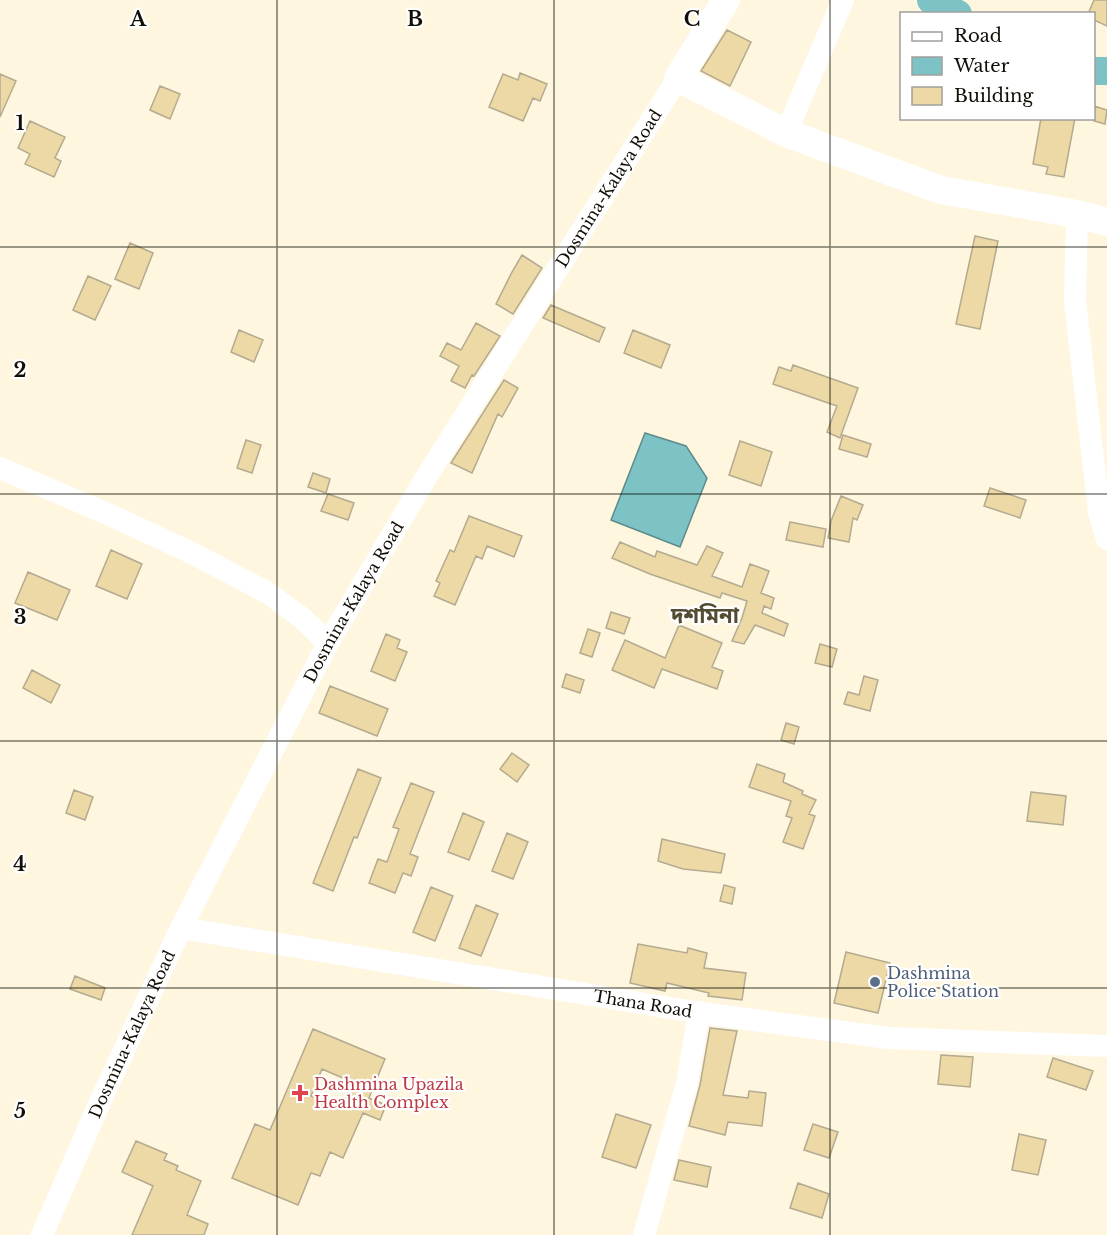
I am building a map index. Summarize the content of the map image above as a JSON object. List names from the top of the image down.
{
  "streets": {
    "main road": ["Dosmina-Kalaya Road"],
    "street": ["Thana Road"]
  },
  "crossings": [
    ["Dosmina-Kalaya Road", "Thana Road"]
  ],
  "districts": ["দশমিনা"],
  "places": {
    "other": ["Dashmina Police Station"],
    "health": ["Dashmina Upazila Health Complex"]
  },
  "legend": ["Road", "Water", "Building"],
  "grid": {
    "columns": ["A", "B", "C"],
    "rows": [
      "1",
      "2",
      "3",
      "4",
      "5"
    ]
  }
}
